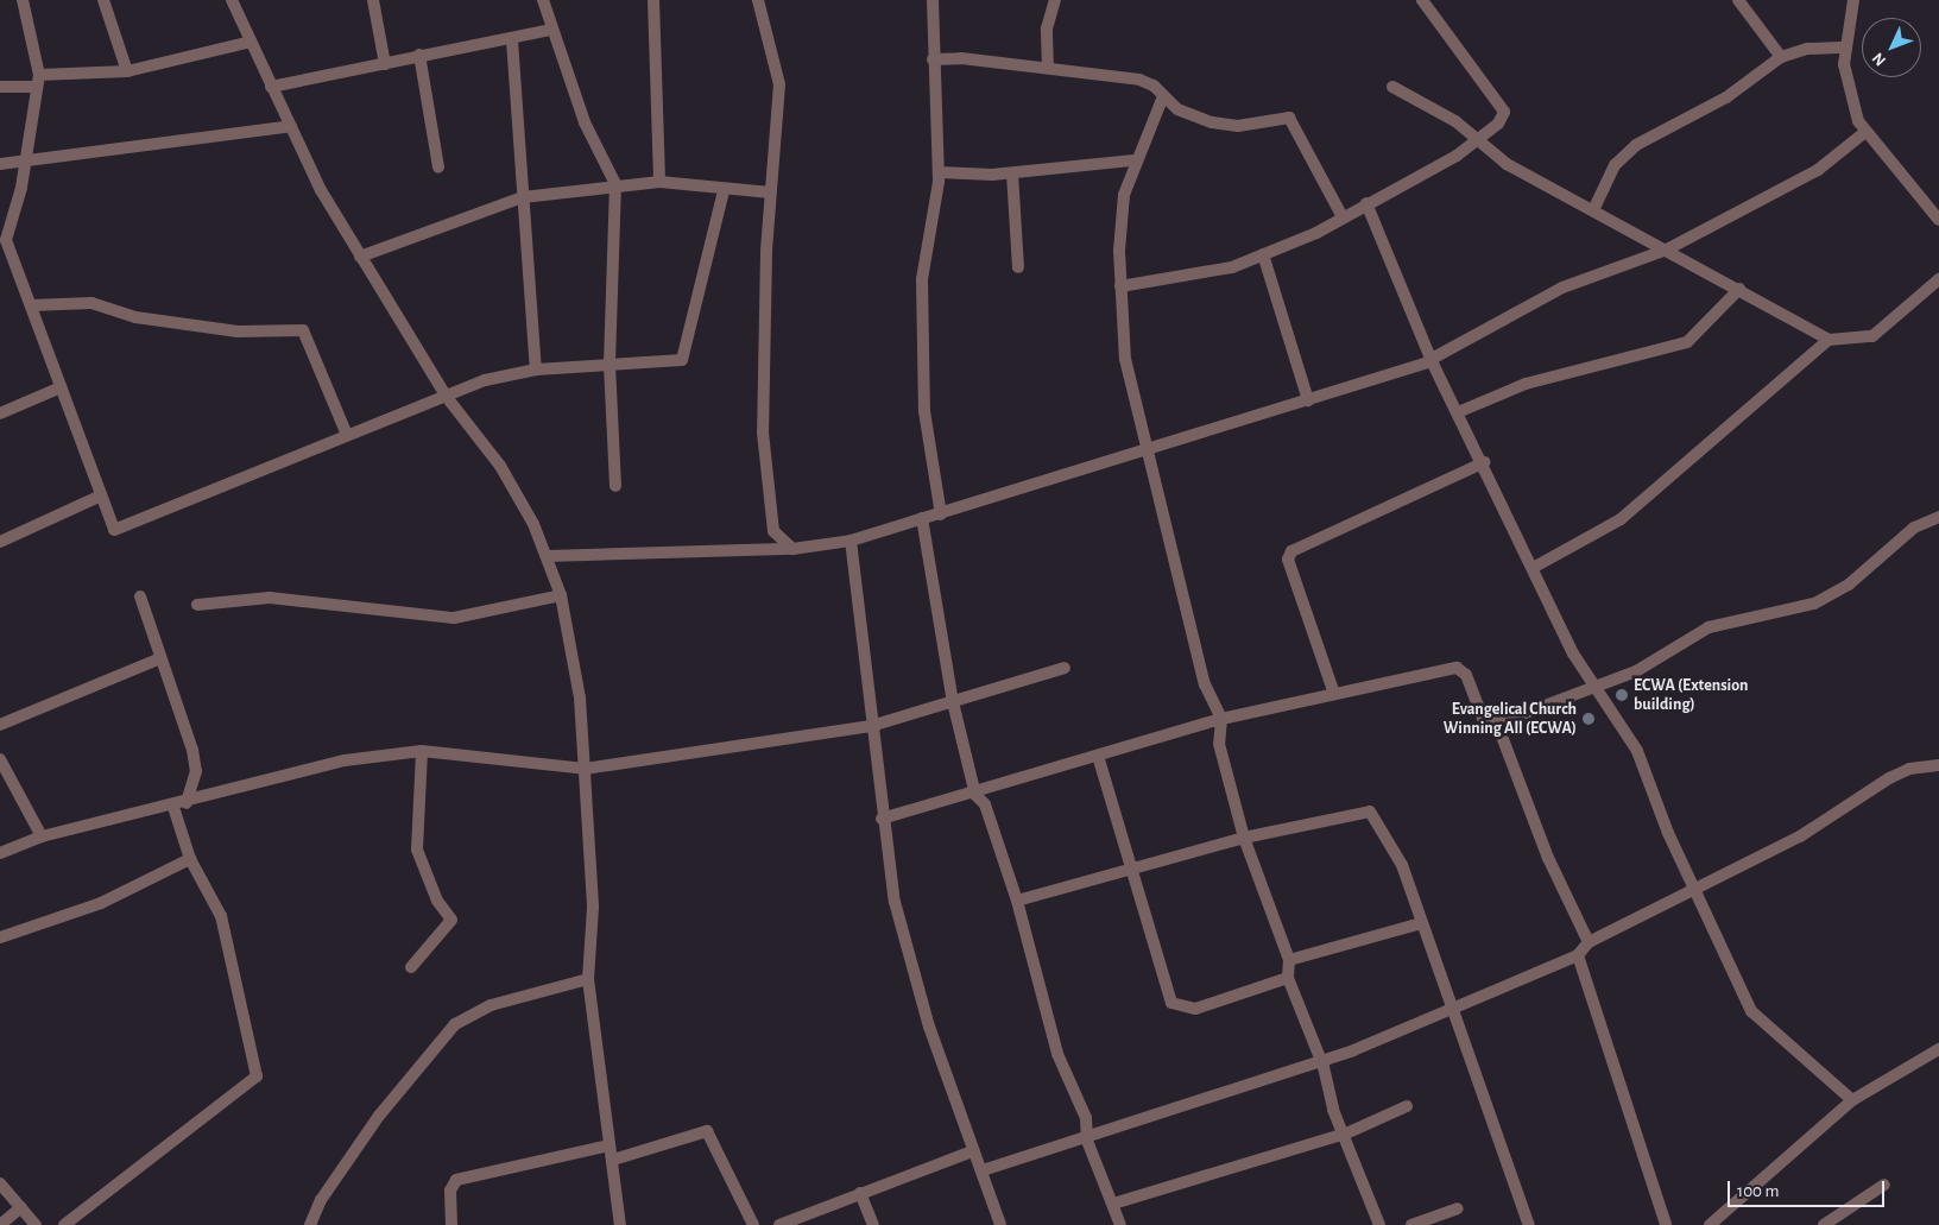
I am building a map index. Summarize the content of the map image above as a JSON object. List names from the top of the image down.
{
  "places": ["ECWA (Extension building)", "Evangelical Church Winning All (ECWA)"],
  "scale_bar": "100 m",
  "north": "bottom left"
}
